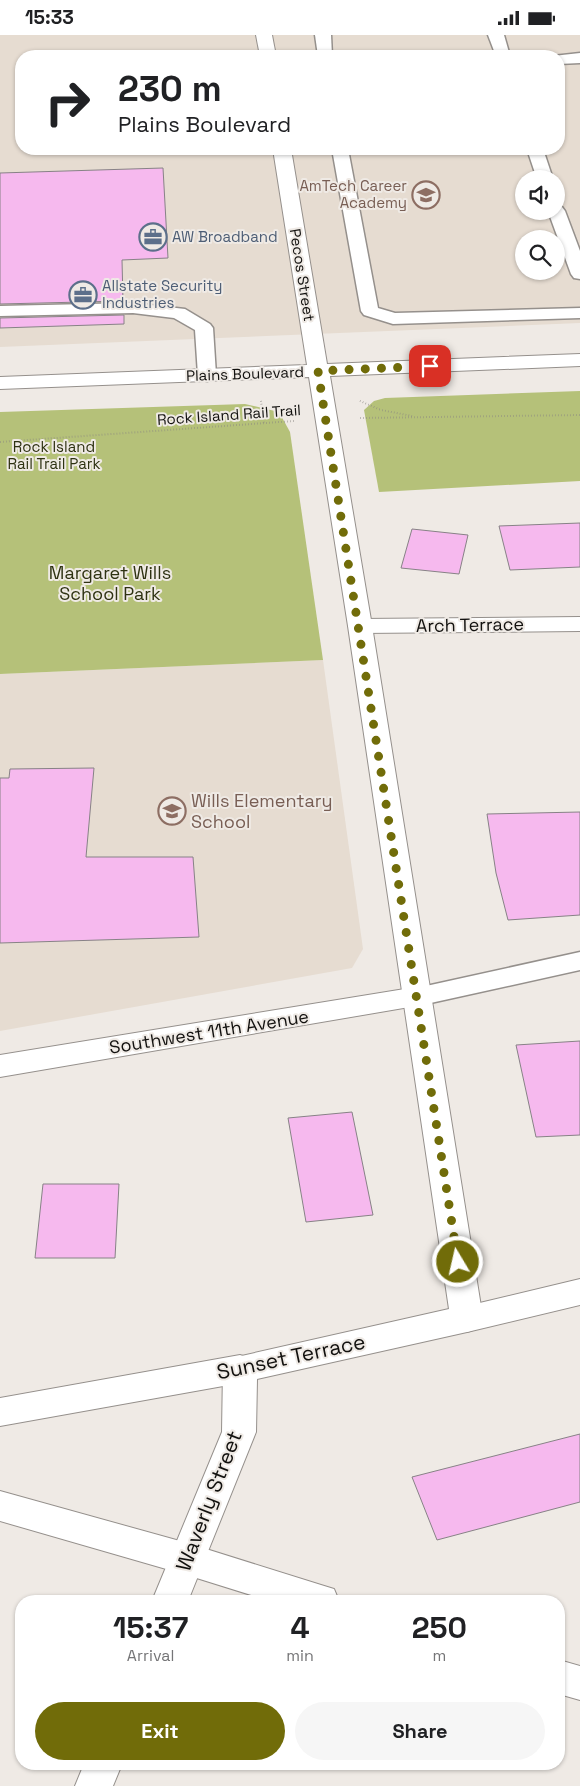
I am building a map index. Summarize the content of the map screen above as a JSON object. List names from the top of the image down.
{
  "streets": {
    "street": [
      "Pecos Street",
      "Plains Boulevard",
      "Arch Terrace",
      "Southwest 11th Avenue",
      "Sunset Terrace",
      "Waverly Street"
    ],
    "path": ["Rock Island Rail Trail"]
  },
  "crossings": [
    ["Pecos Street", "Plains Boulevard"],
    ["Pecos Street", "Rock Island Rail Trail"],
    ["Pecos Street", "Arch Terrace"],
    ["Pecos Street", "Southwest 11th Avenue"],
    ["Pecos Street", "Sunset Terrace"],
    ["Sunset Terrace", "Waverly Street"]
  ],
  "parks": ["Rock Island Rail Trail Park", "Margaret Wills School Park"],
  "places": {
    "school or university": ["AmTech Career Academy", "Wills Elementary School"],
    "office": ["AW Broadband", "Allstate Security Industries"]
  },
  "page": {
    "status": "15:33",
    "turn": ["230 m", "Plains Boulevard"],
    "eta": [
      "15:37",
      "Arrival",
      "4",
      "min",
      "250",
      "m"
    ],
    "buttons": ["Exit", "Share"]
  }
}
